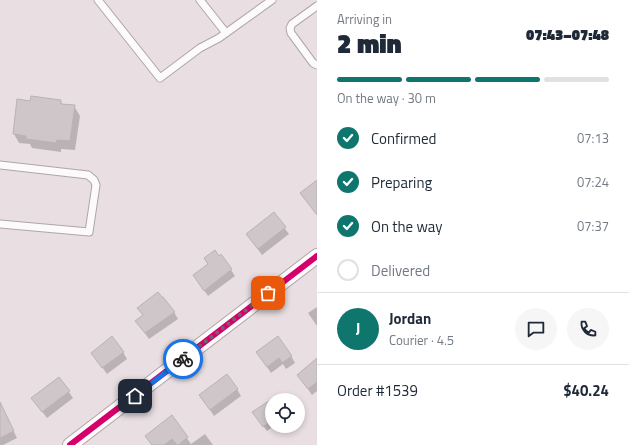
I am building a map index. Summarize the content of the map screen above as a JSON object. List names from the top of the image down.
{
  "page": {
    "heading": ["2 min", "Arriving in", "07:43–07:48"],
    "panel": [
      "Jordan",
      "Courier · 4.5",
      "Order #1539",
      "$40.24"
    ],
    "bar": "On the way · 30 m",
    "list": [
      ["Confirmed", "07:13"],
      ["Preparing", "07:24"],
      ["On the way", "07:37"],
      "Delivered"
    ],
    "round": "J"
  }
}
